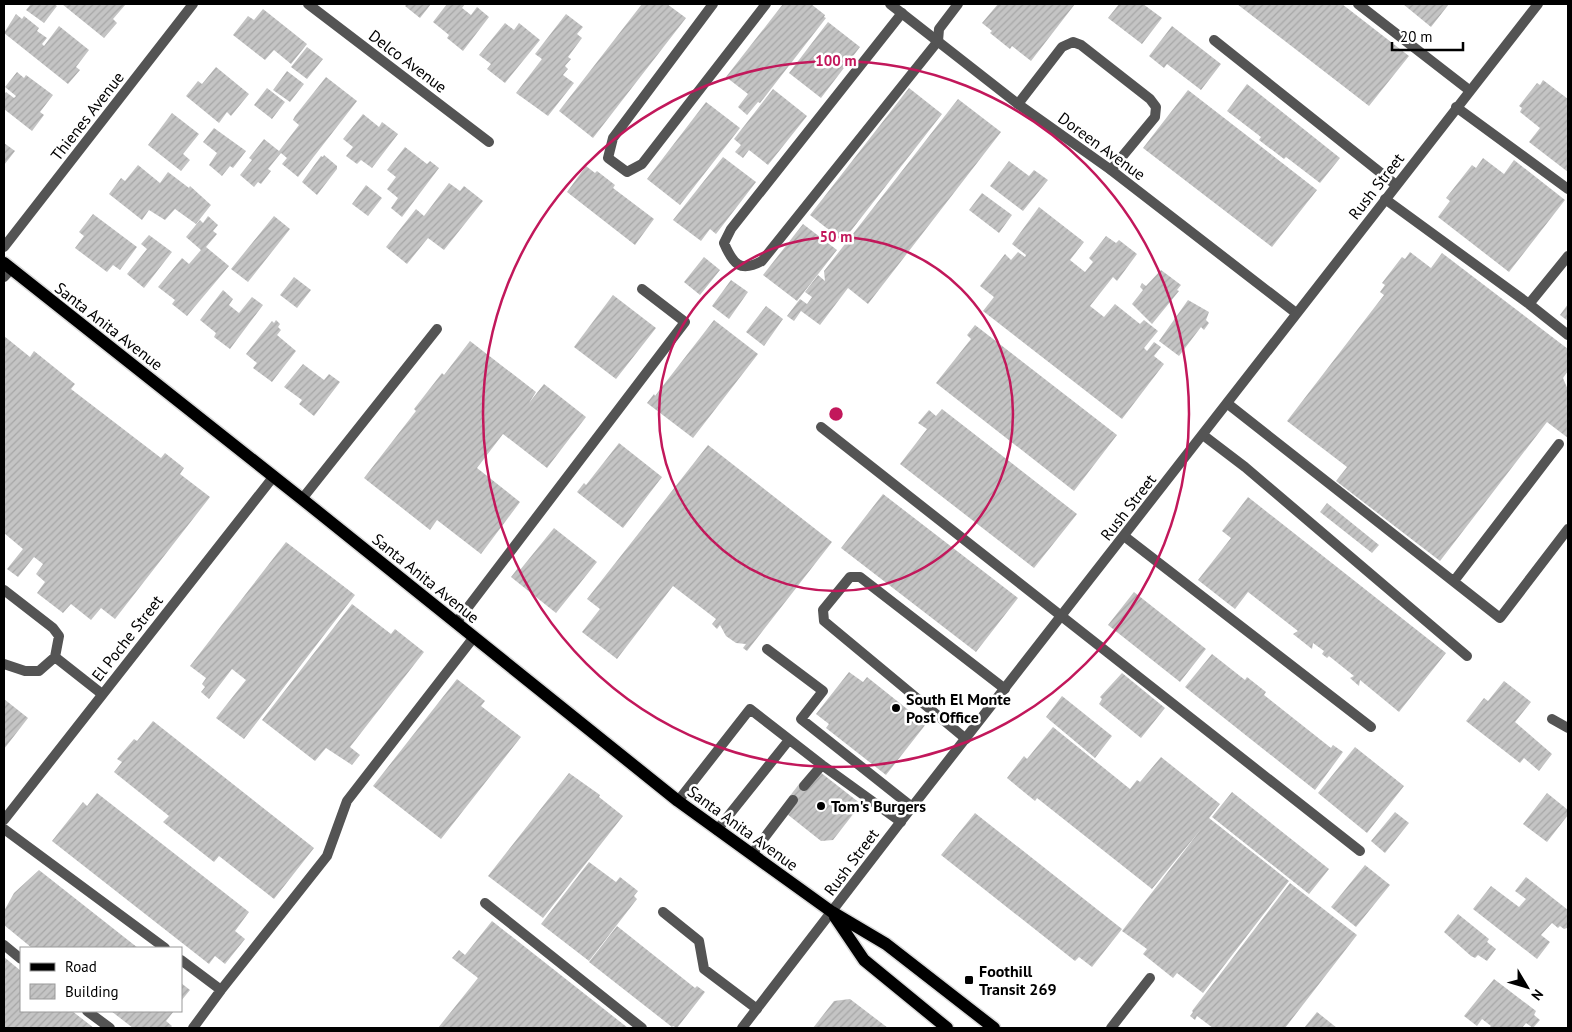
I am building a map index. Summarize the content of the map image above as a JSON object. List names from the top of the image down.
{
  "streets": {
    "main road": ["Santa Anita Avenue"],
    "street": [
      "Delco Avenue",
      "Thienes Avenue",
      "Doreen Avenue",
      "Rush Street",
      "El Poche Street"
    ]
  },
  "crossings": [
    ["Doreen Avenue", "Rush Street"],
    ["Rush Street", "Santa Anita Avenue"],
    ["Santa Anita Avenue", "El Poche Street"]
  ],
  "places": {
    "other": ["South El Monte Post Office", "Tom's Burgers"],
    "transit": ["Foothill Transit 269"]
  },
  "legend": ["Road", "Building"],
  "scale_bar": "20 m",
  "north": "bottom right",
  "rings": ["100 m", "50 m"]
}
